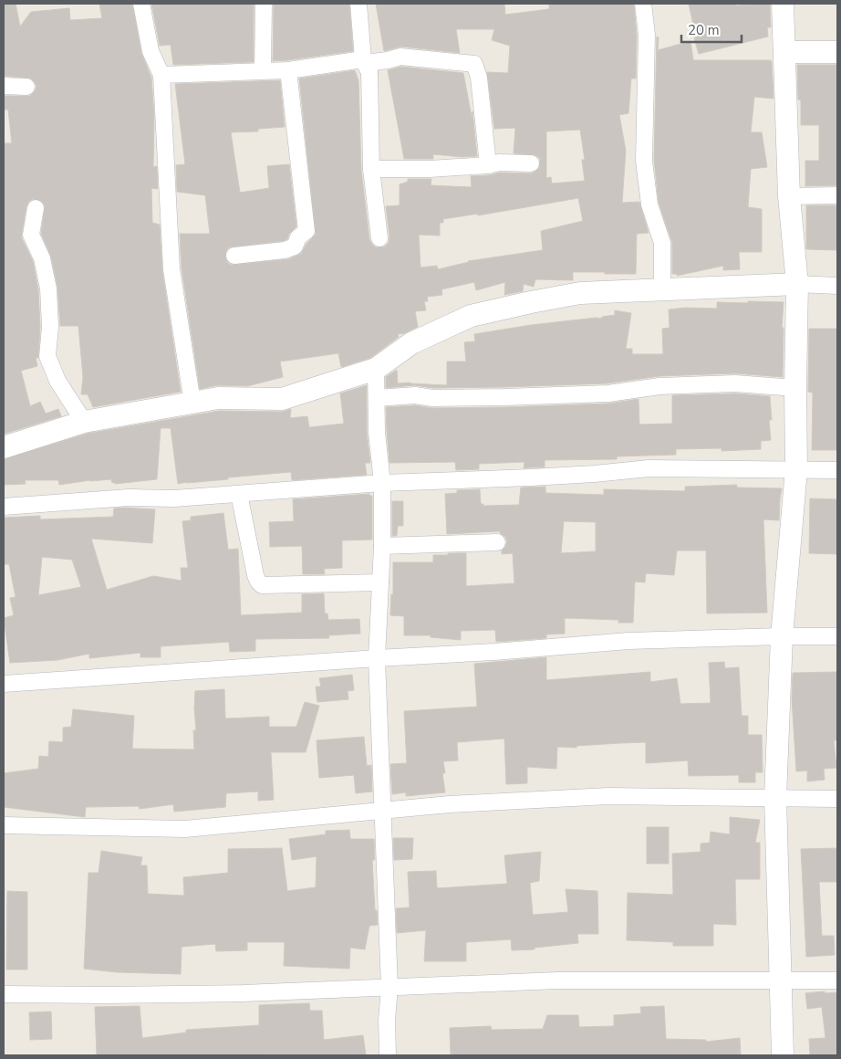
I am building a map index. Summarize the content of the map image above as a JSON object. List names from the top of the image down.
{
  "scale_bar": "20 m"
}
